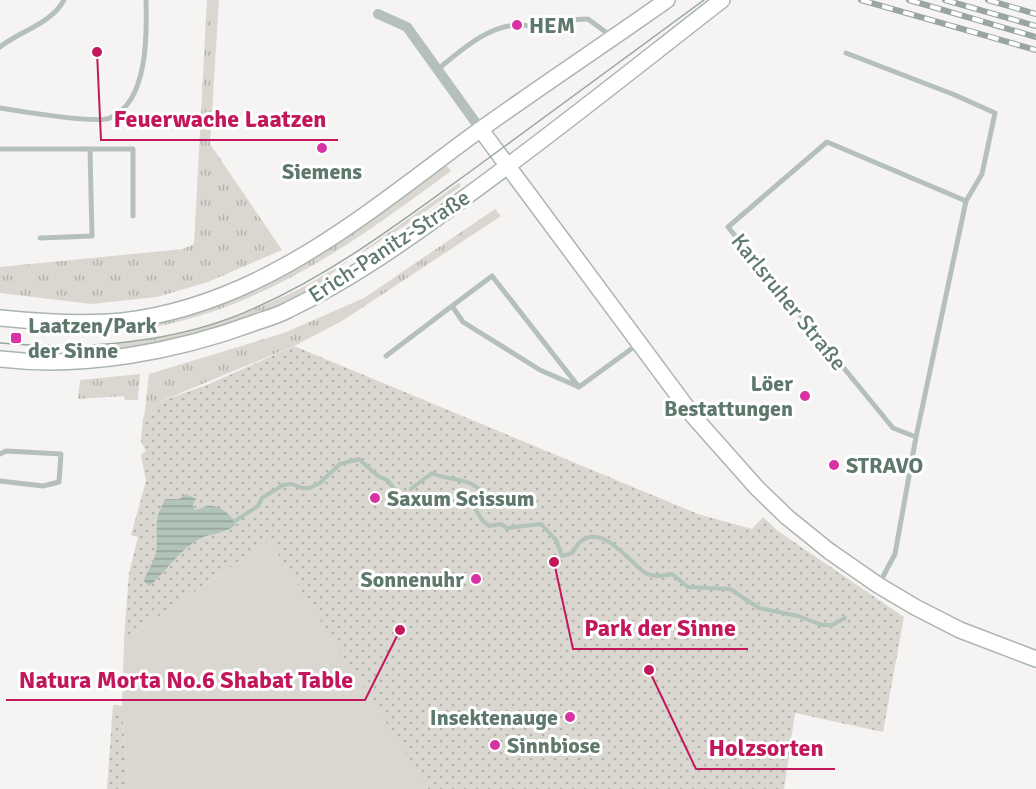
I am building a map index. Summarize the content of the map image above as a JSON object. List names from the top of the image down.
{
  "streets": {
    "main road": ["Erich-Panitz-Straße"],
    "lane": ["Karlsruher Straße"]
  },
  "places": {
    "other": [
      "HEM",
      "Feuerwache Laatzen",
      "Siemens",
      "Löer Bestattungen",
      "STRAVO",
      "Saxum Scissum",
      "Park der Sinne",
      "Sonnenuhr",
      "Natura Morta No.6 Shabat Table",
      "Holzsorten",
      "Insektenauge",
      "Sinnbiose"
    ],
    "transit": ["Laatzen/Park der Sinne"]
  }
}
